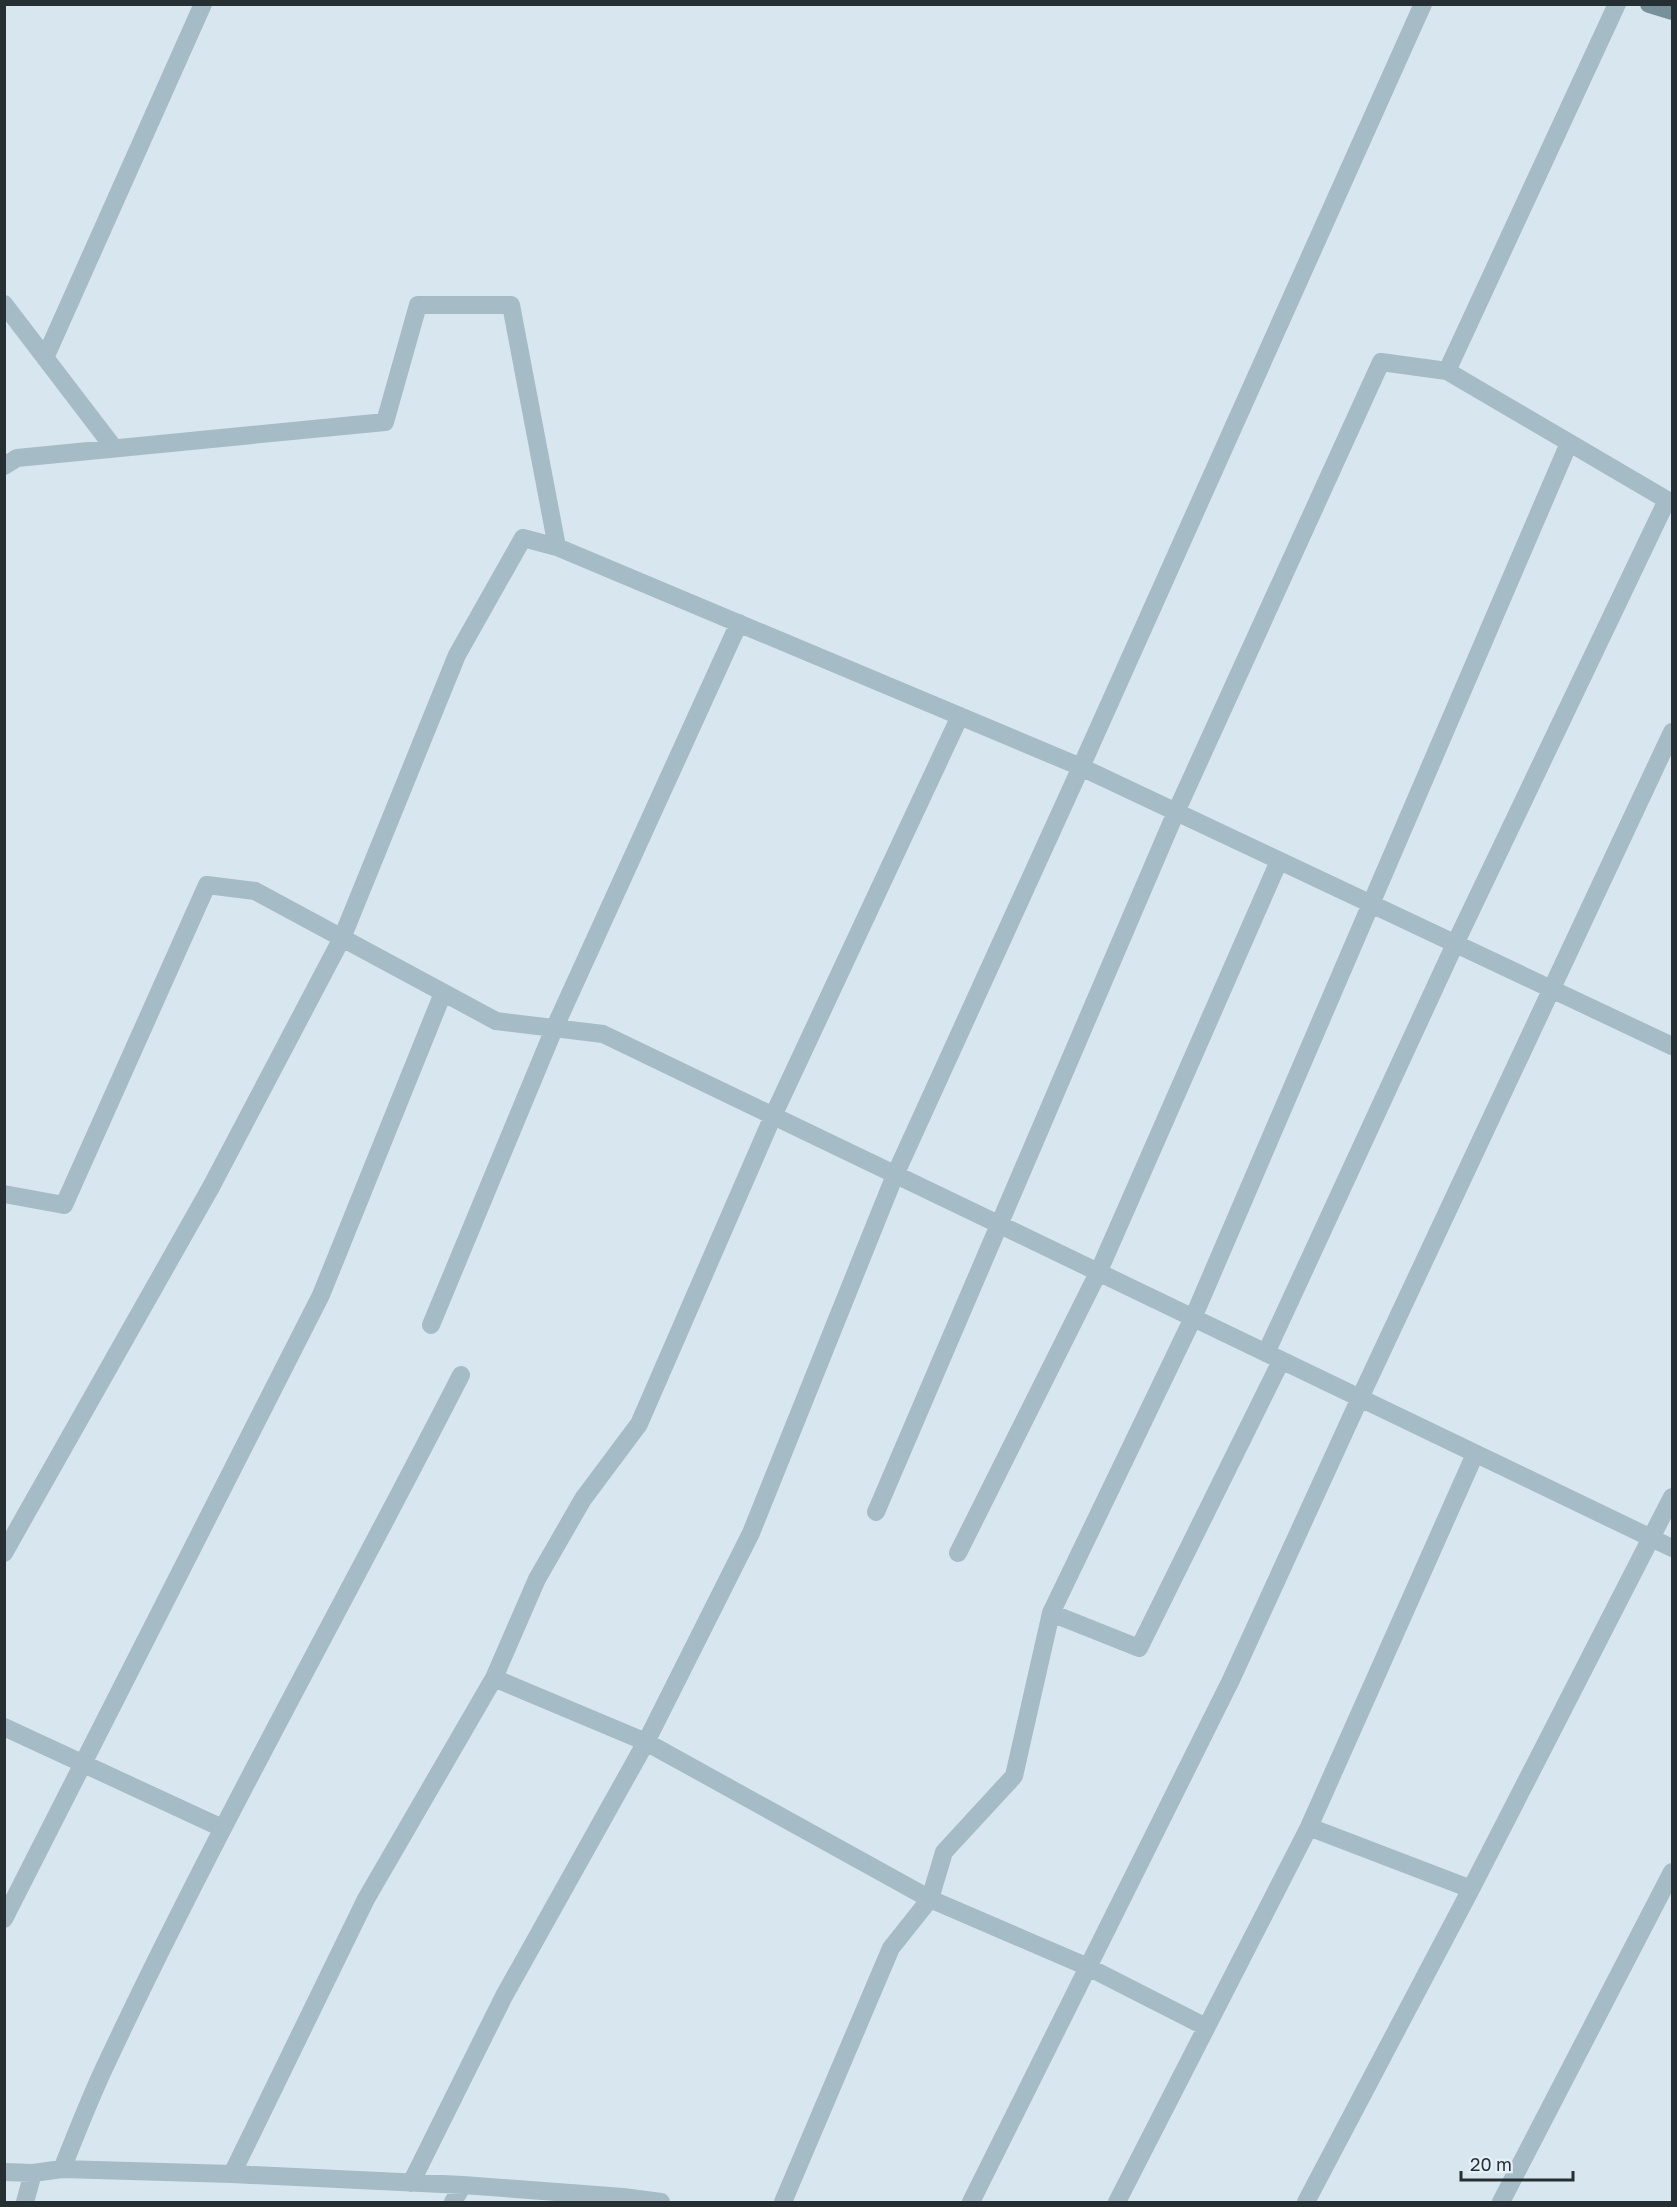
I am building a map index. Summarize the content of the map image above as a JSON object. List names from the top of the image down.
{
  "scale_bar": "20 m"
}
